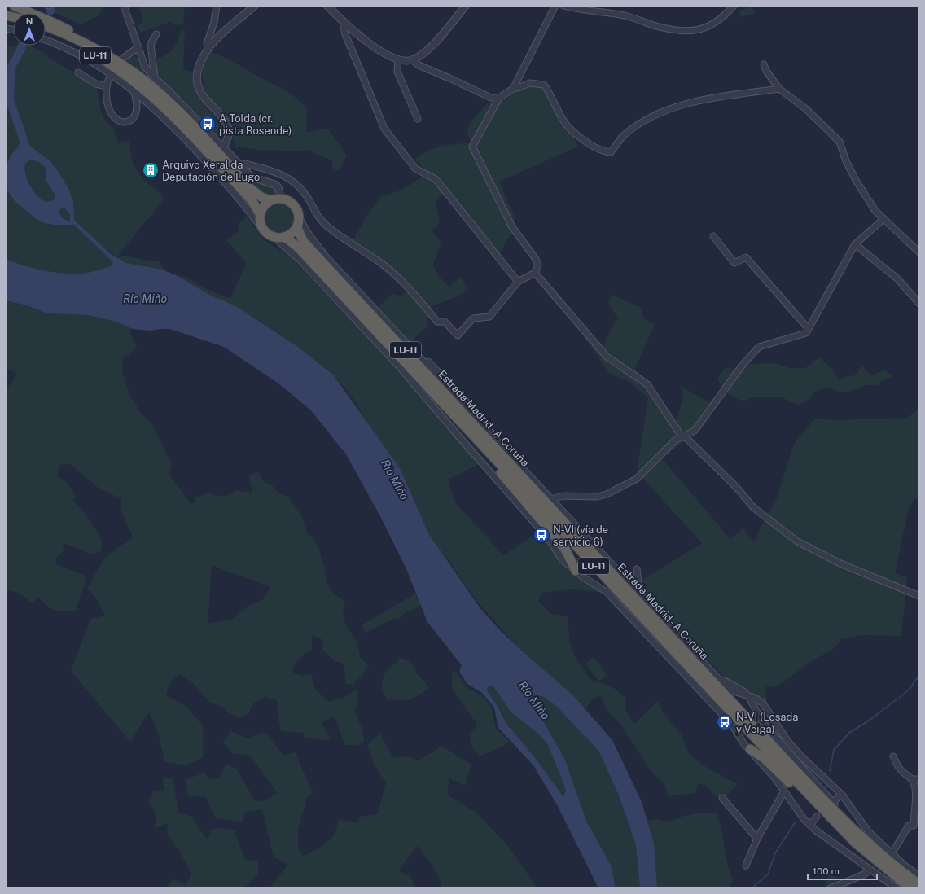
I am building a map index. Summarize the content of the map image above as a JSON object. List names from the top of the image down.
{
  "streets": {
    "highway": ["LU-11", "Estrada Madrid - A Coruña"]
  },
  "crossings": [
    ["LU-11", "Estrada Madrid - A Coruña"]
  ],
  "water": ["Río Miño"],
  "places": {
    "bus stop": ["A Tolda (cr. pista Bosende)", "N-VI (vía de servicio 6)", "N-VI (Losada y Veiga)"],
    "building": ["Arquivo Xeral da Deputación de Lugo"]
  },
  "scale_bar": "100 m",
  "north": "top"
}
